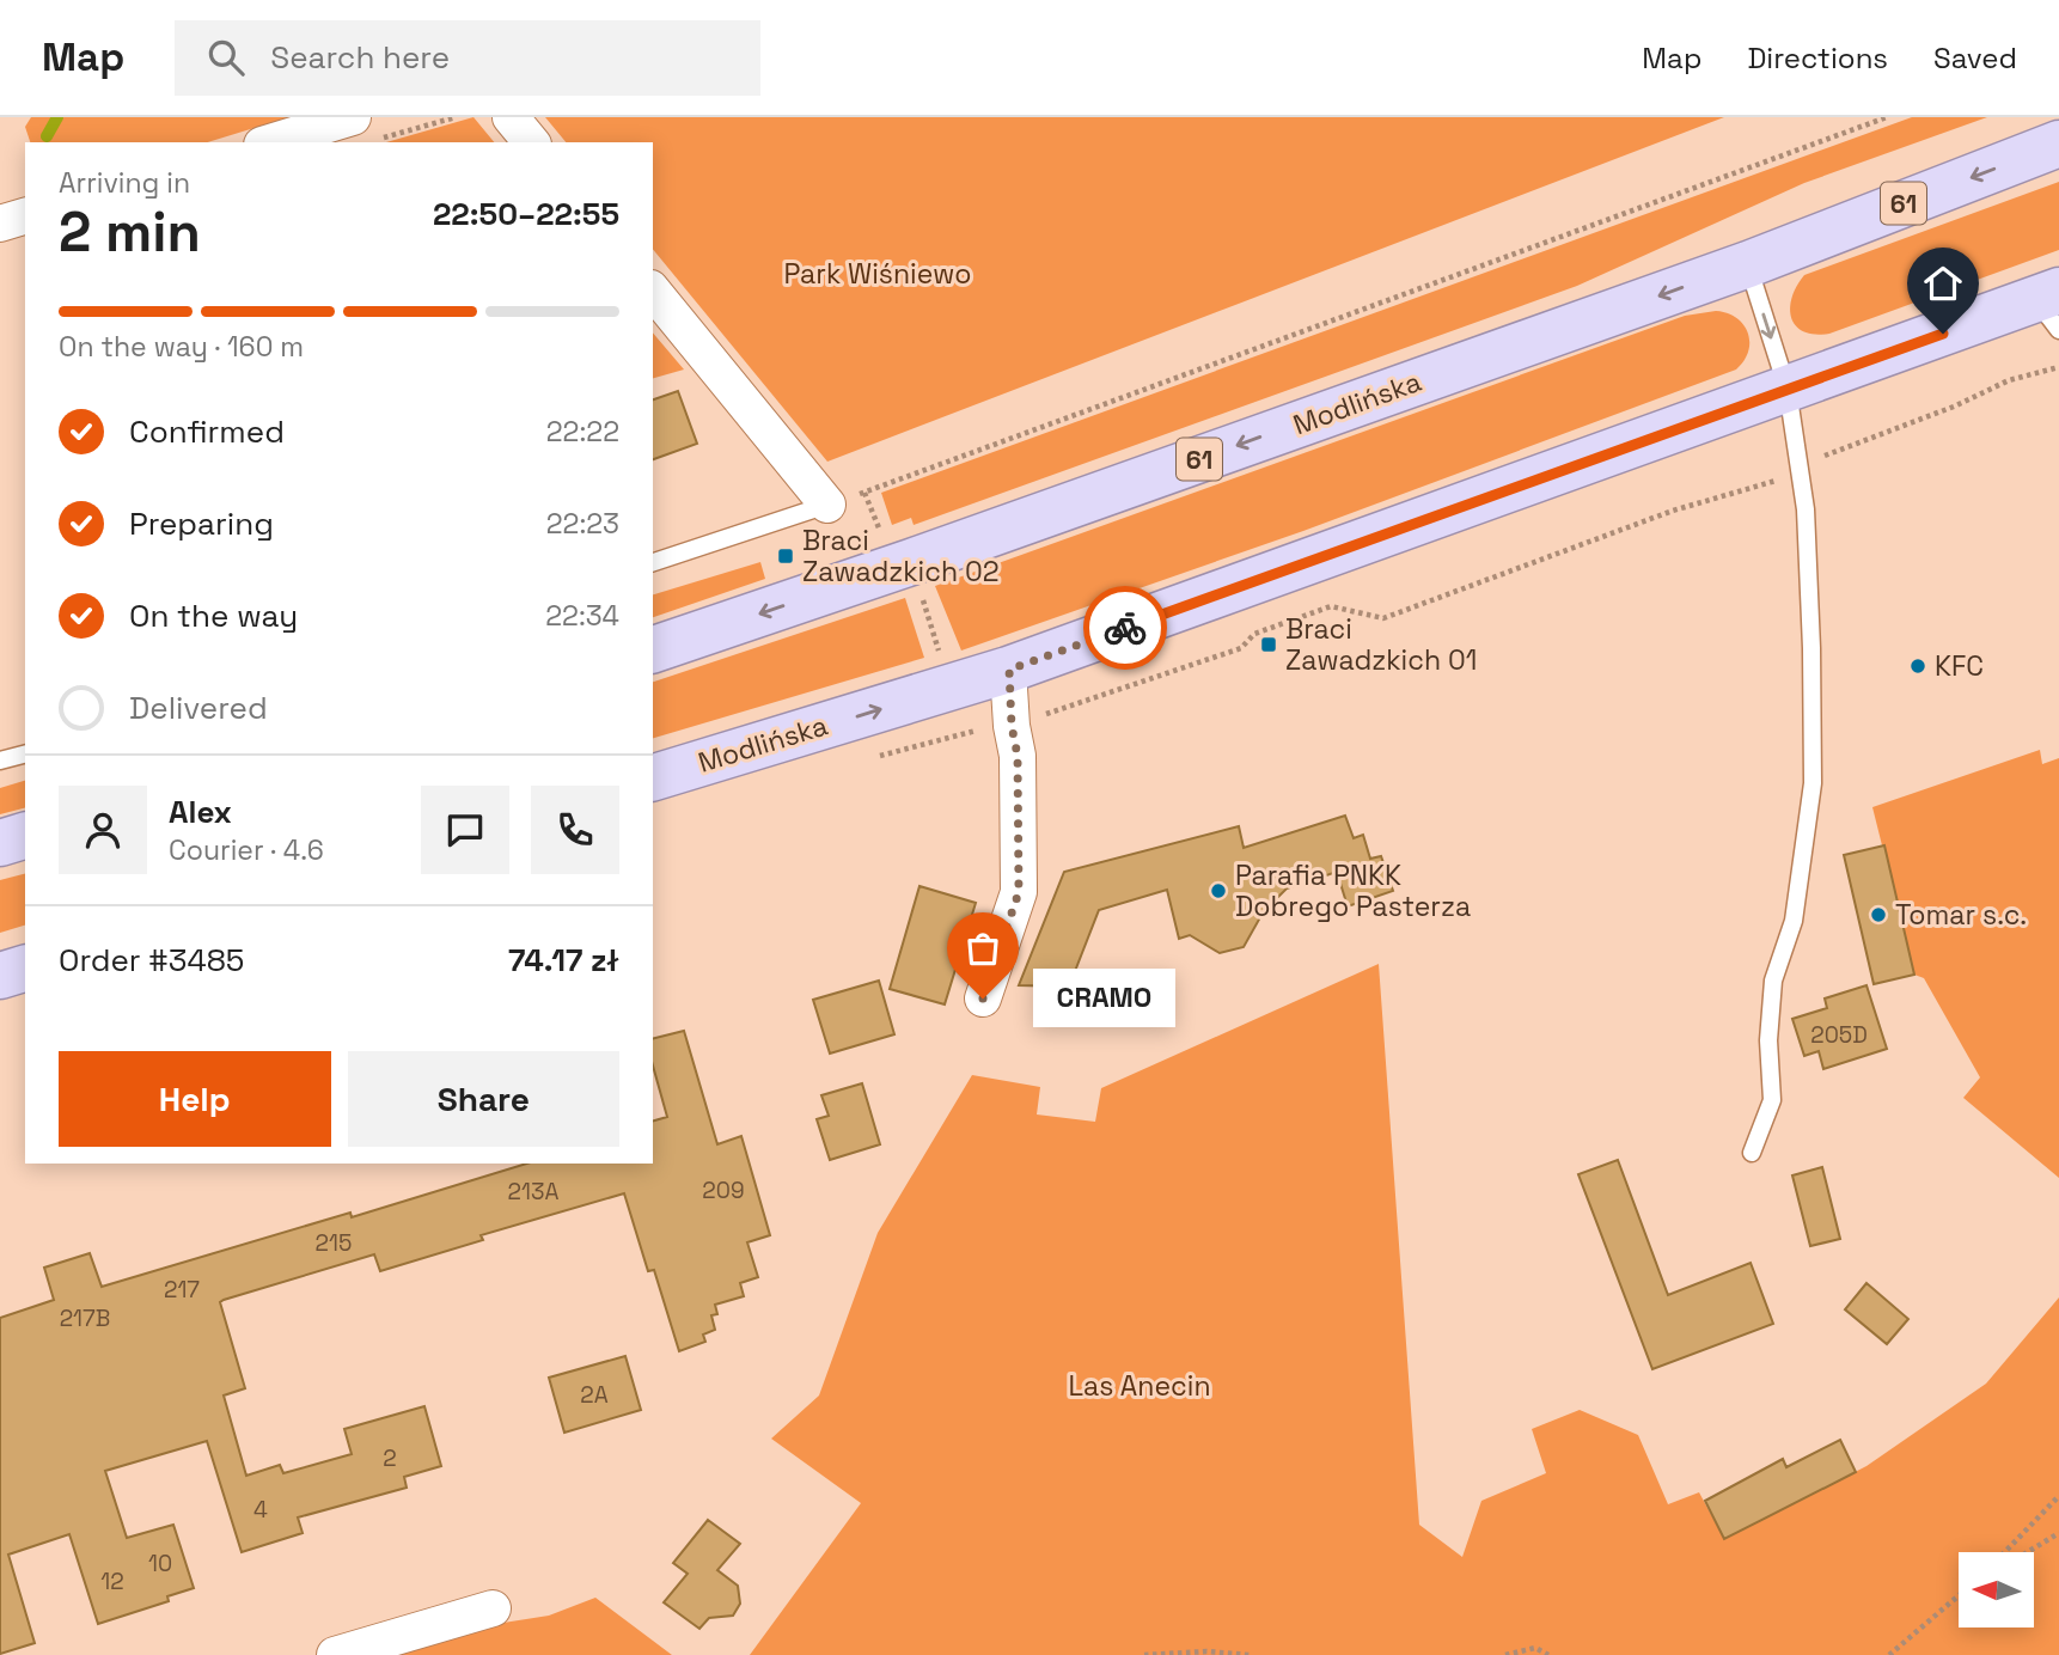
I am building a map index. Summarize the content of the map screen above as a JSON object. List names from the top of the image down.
{
  "streets": {
    "main road": ["61", "Modlińska"]
  },
  "parks": ["Park Wiśniewo", "Las Anecin"],
  "places": {
    "transit": ["Braci Zawadzkich 02", "Braci Zawadzkich 01"],
    "other": [
      "KFC",
      "Parafia PNKK Dobrego Pasterza",
      "Tomar s.c.",
      "CRAMO"
    ]
  },
  "house_numbers": [
    "205D",
    "209",
    "213A",
    "215",
    "217",
    "217B",
    "2A",
    "2",
    "4",
    "10",
    "12"
  ],
  "north": "left",
  "page": {
    "header": "Map",
    "search": "Search here",
    "nav": ["Map", "Directions", "Saved"],
    "heading": ["2 min", "Arriving in", "22:50–22:55"],
    "panel": [
      "Alex",
      "Courier · 4.6",
      "Order #3485",
      "74.17 zł"
    ],
    "bar": "On the way · 160 m",
    "list": [
      ["Confirmed", "22:22"],
      ["Preparing", "22:23"],
      ["On the way", "22:34"],
      "Delivered"
    ],
    "bubble": "CRAMO",
    "buttons": ["Help", "Share"]
  }
}
